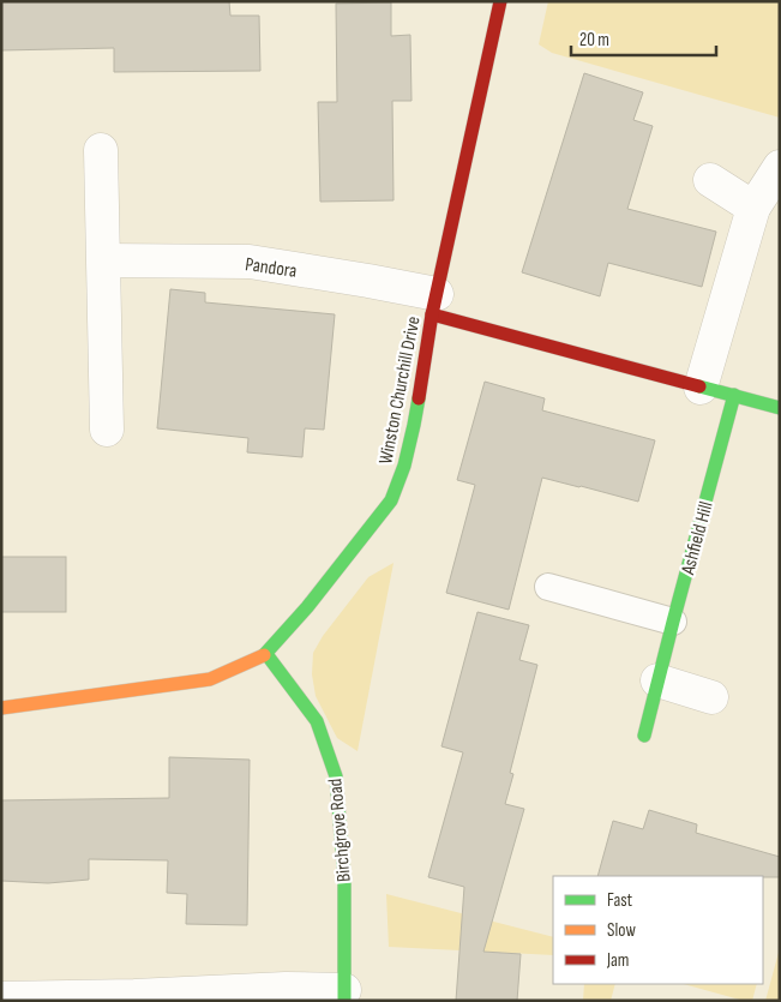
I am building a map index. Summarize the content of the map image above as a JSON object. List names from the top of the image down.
{
  "streets": {
    "street": [
      "Pandora",
      "Winston Churchill Drive",
      "Ashfield Hill",
      "Birchgrove Road"
    ]
  },
  "crossings": [
    ["Pandora", "Winston Churchill Drive"],
    ["Winston Churchill Drive", "Birchgrove Road"]
  ],
  "legend": ["Fast", "Slow", "Jam"],
  "scale_bar": "20 m"
}
